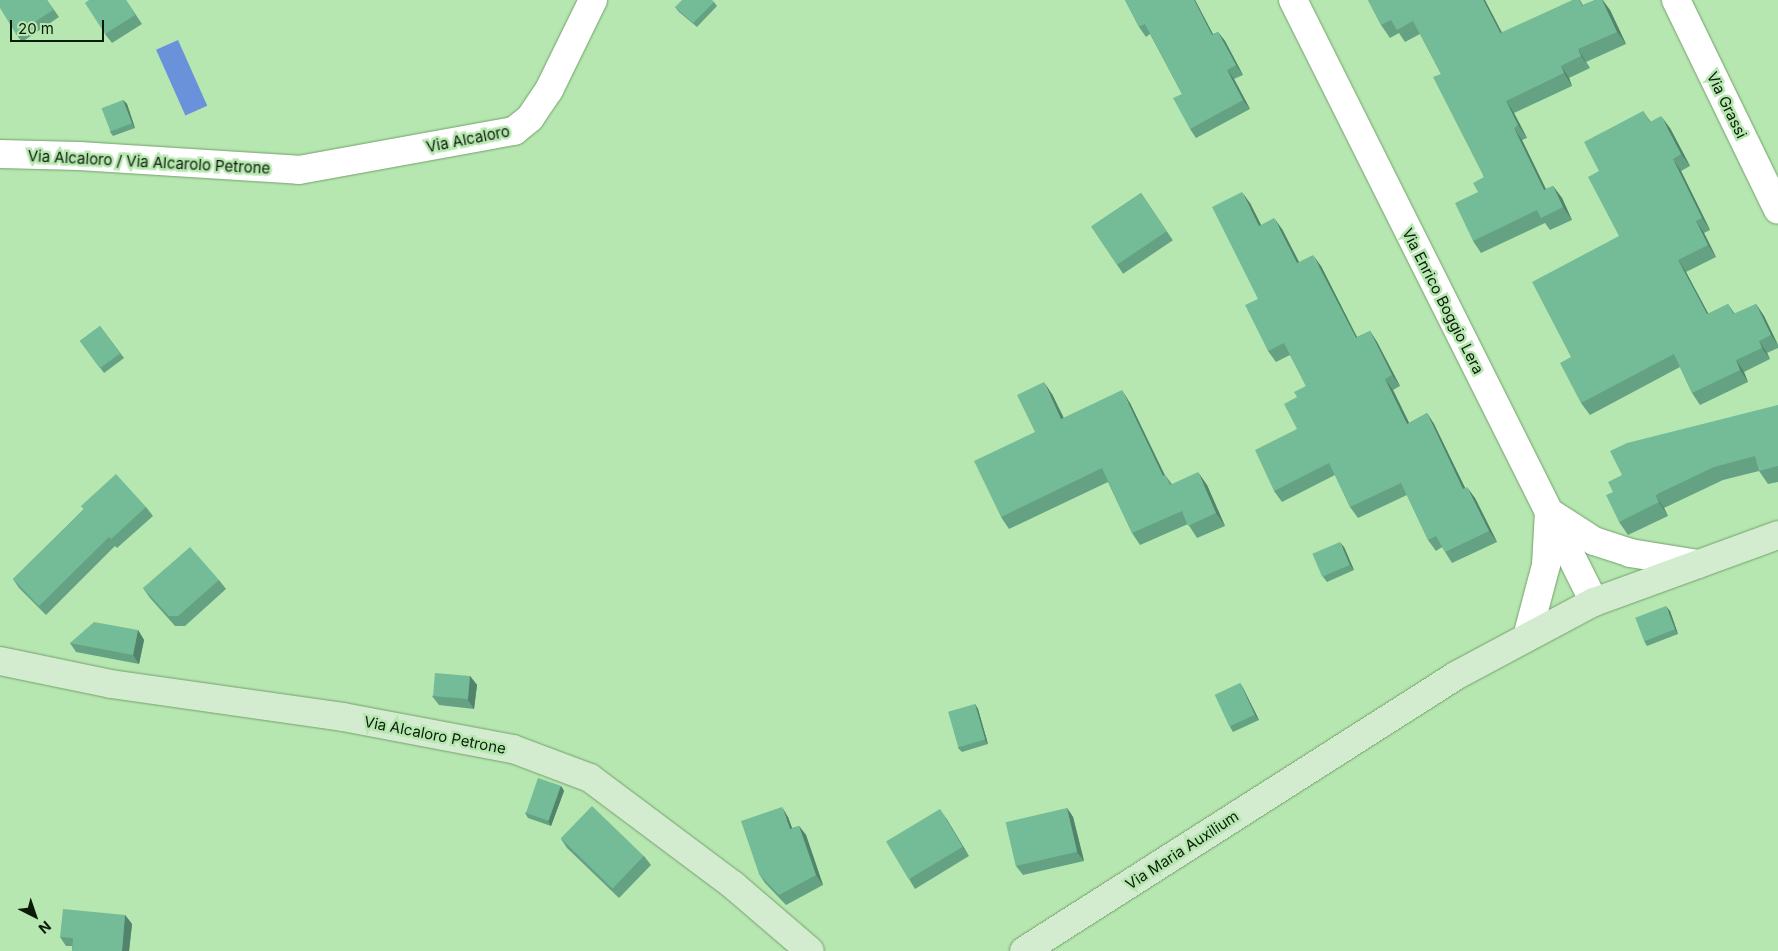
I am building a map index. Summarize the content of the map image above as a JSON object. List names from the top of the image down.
{
  "streets": {
    "street": [
      "Via Grassi",
      "Via Alcaloro",
      "Via Alcaloro / Via Alcarolo Petrone",
      "Via Enrico Boggio Lera",
      "Via Alcaloro Petrone",
      "Via Maria Auxilium"
    ]
  },
  "crossings": [
    ["Via Alcaloro", "Via Alcaloro / Via Alcarolo Petrone"],
    ["Via Enrico Boggio Lera", "Via Maria Auxilium"]
  ],
  "scale_bar": "20 m",
  "north": "bottom right"
}
